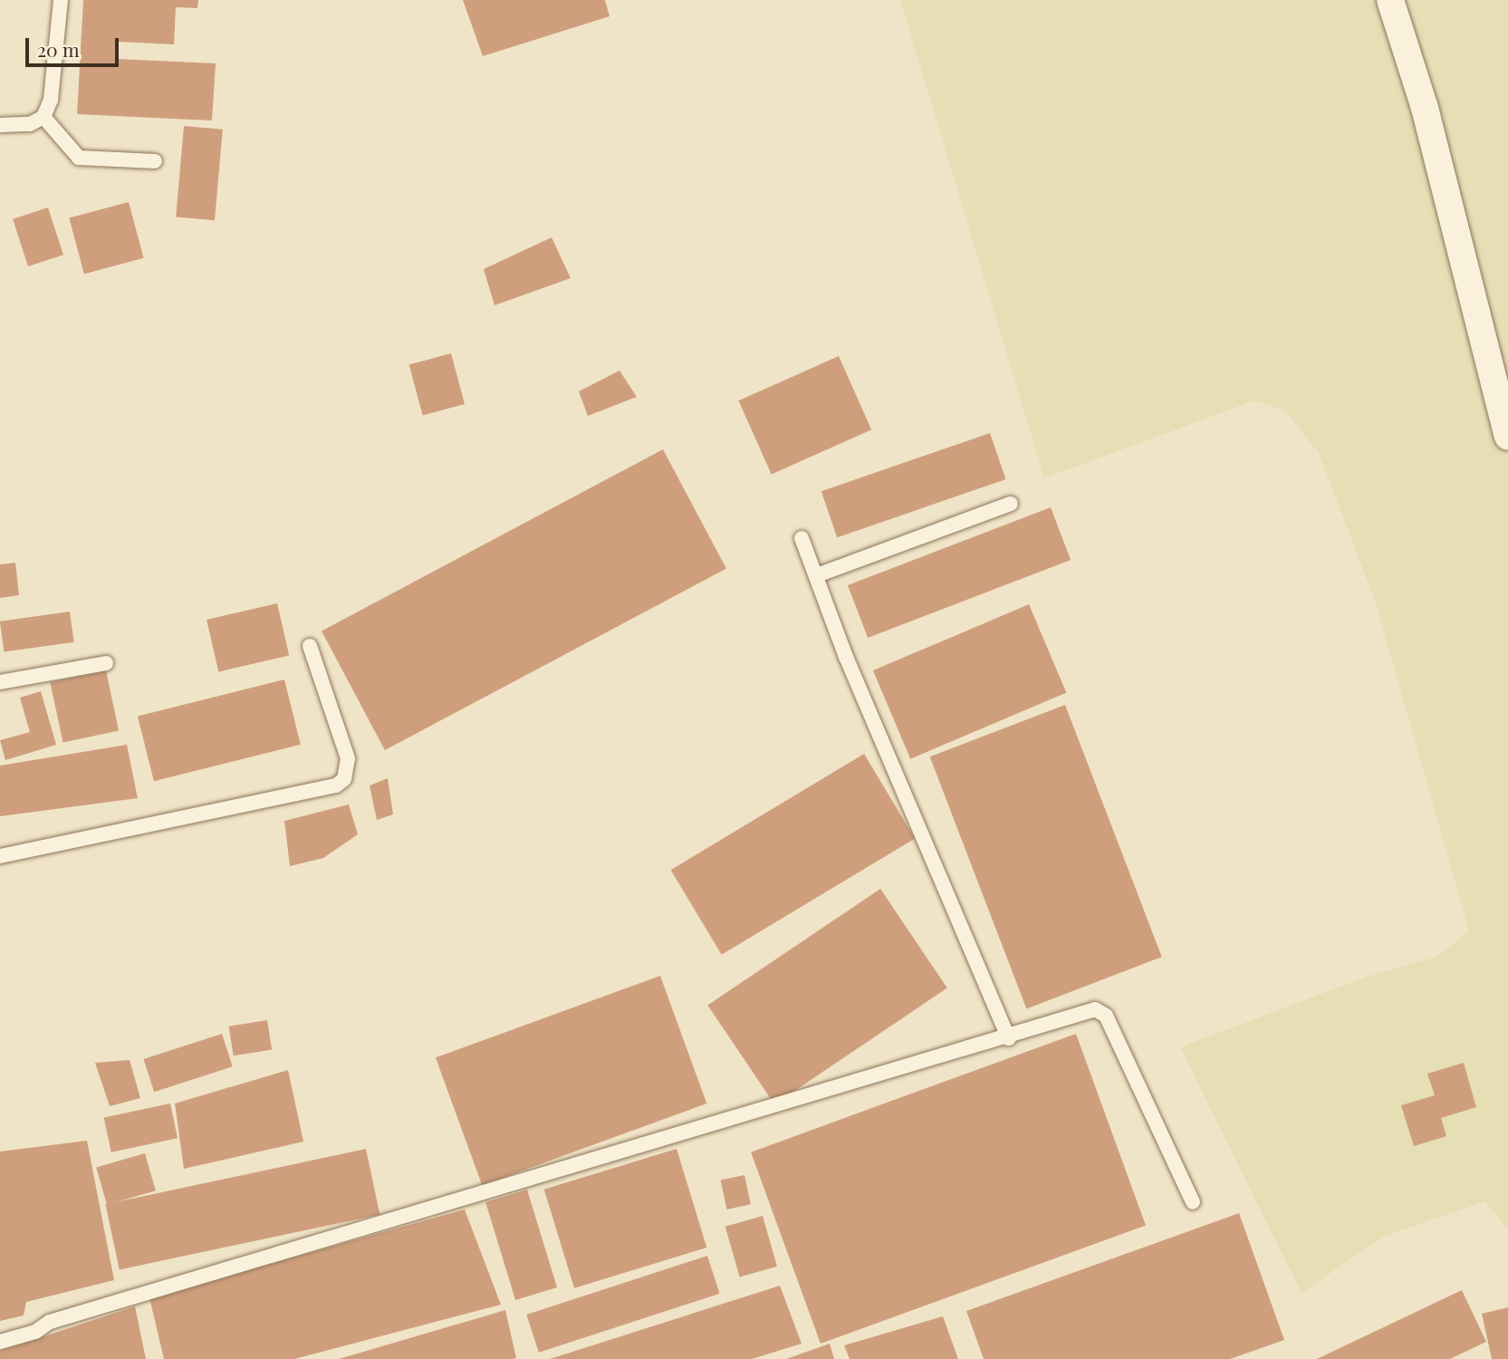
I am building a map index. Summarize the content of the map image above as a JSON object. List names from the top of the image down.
{
  "scale_bar": "20 m"
}
